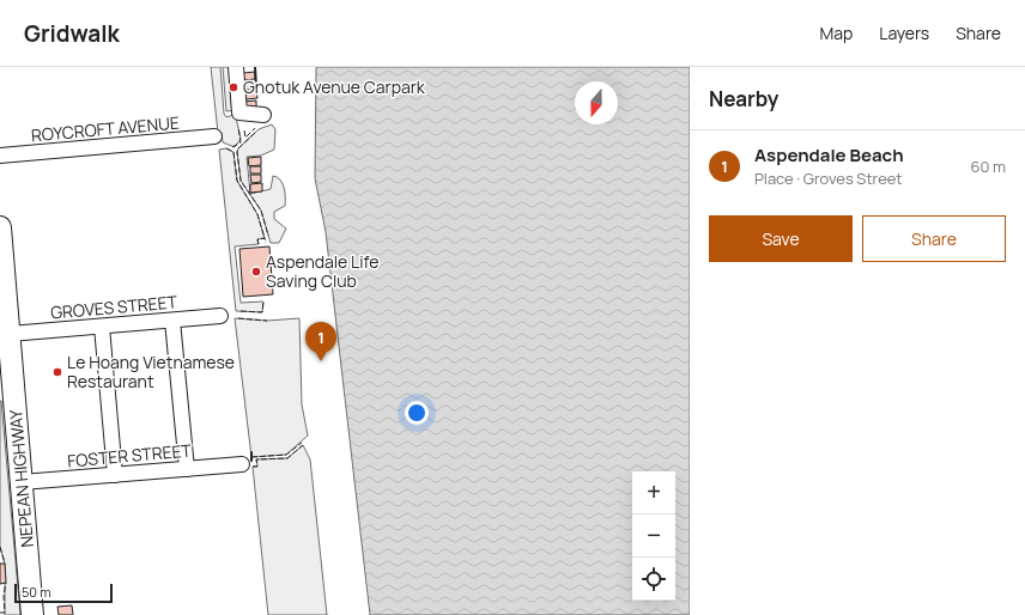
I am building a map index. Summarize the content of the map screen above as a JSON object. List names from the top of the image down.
{
  "streets": {
    "highway": ["NEPEAN HIGHWAY"],
    "street": ["ROYCROFT AVENUE", "GROVES STREET", "FOSTER STREET"]
  },
  "crossings": [
    ["GROVES STREET", "NEPEAN HIGHWAY"],
    ["FOSTER STREET", "NEPEAN HIGHWAY"]
  ],
  "places": ["Gnotuk Avenue Carpark", "Aspendale Life Saving Club", "Le Hoang Vietnamese Restaurant"],
  "scale_bar": "50 m",
  "north": "bottom",
  "page": {
    "header": "Gridwalk",
    "nav": ["Map", "Layers", "Share"],
    "heading": "Nearby",
    "list": [
      {
        "mark": "1",
        "name": "Aspendale Beach",
        "note": "Place · Groves Street",
        "value": "60 m"
      }
    ],
    "buttons": ["Save", "Share"],
    "pins": "1",
    "map_buttons": ["+", "−"],
    "scale": "50 m"
  }
}
